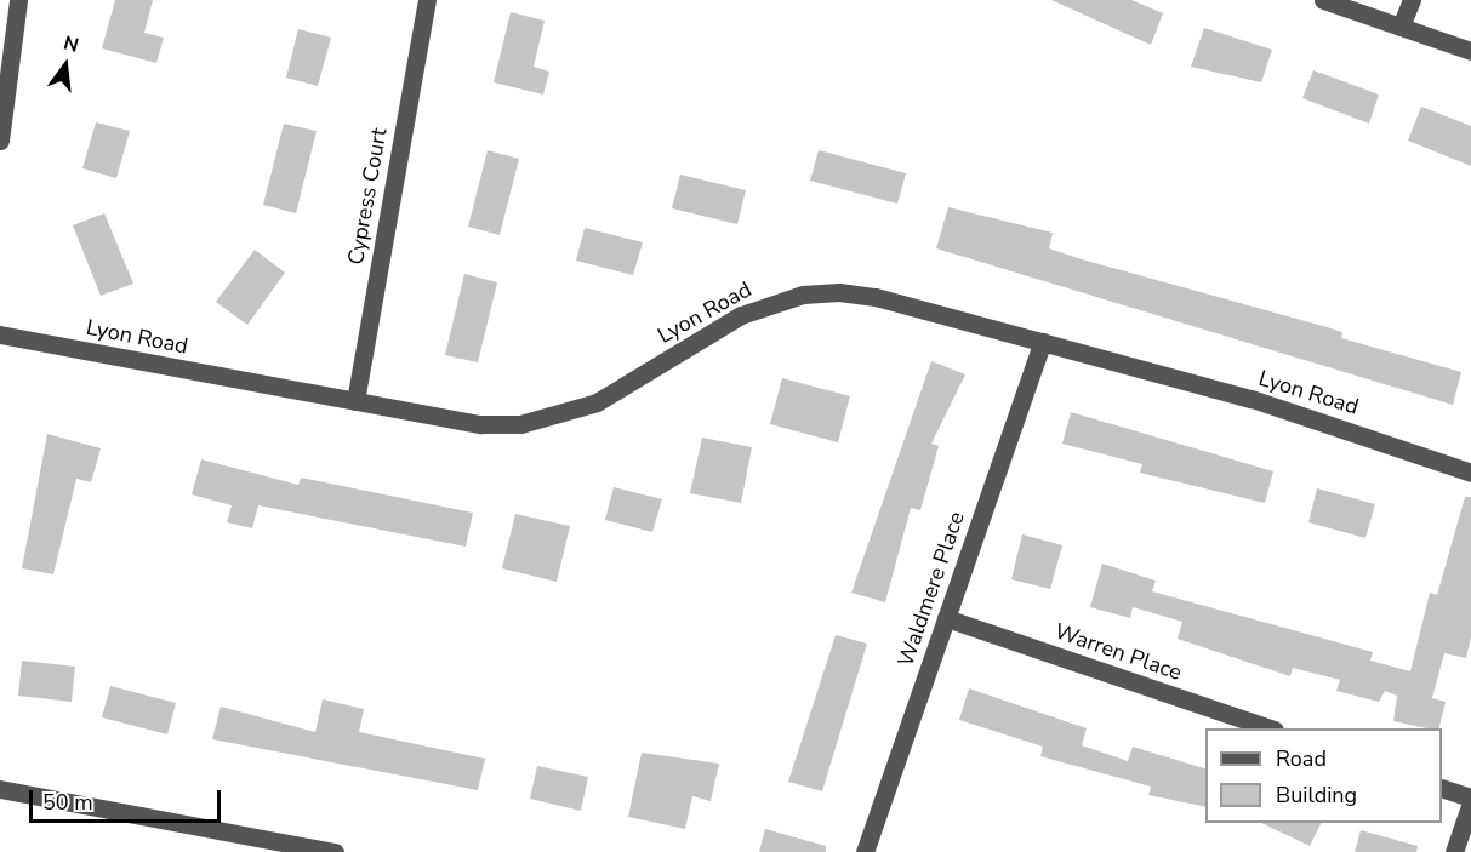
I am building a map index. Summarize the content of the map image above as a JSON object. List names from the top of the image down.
{
  "streets": {
    "street": [
      "Cypress Court",
      "Lyon Road",
      "Waldmere Place",
      "Warren Place"
    ]
  },
  "crossings": [
    ["Cypress Court", "Lyon Road"],
    ["Lyon Road", "Waldmere Place"],
    ["Waldmere Place", "Warren Place"]
  ],
  "legend": ["Road", "Building"],
  "scale_bar": "50 m",
  "north": "top"
}
